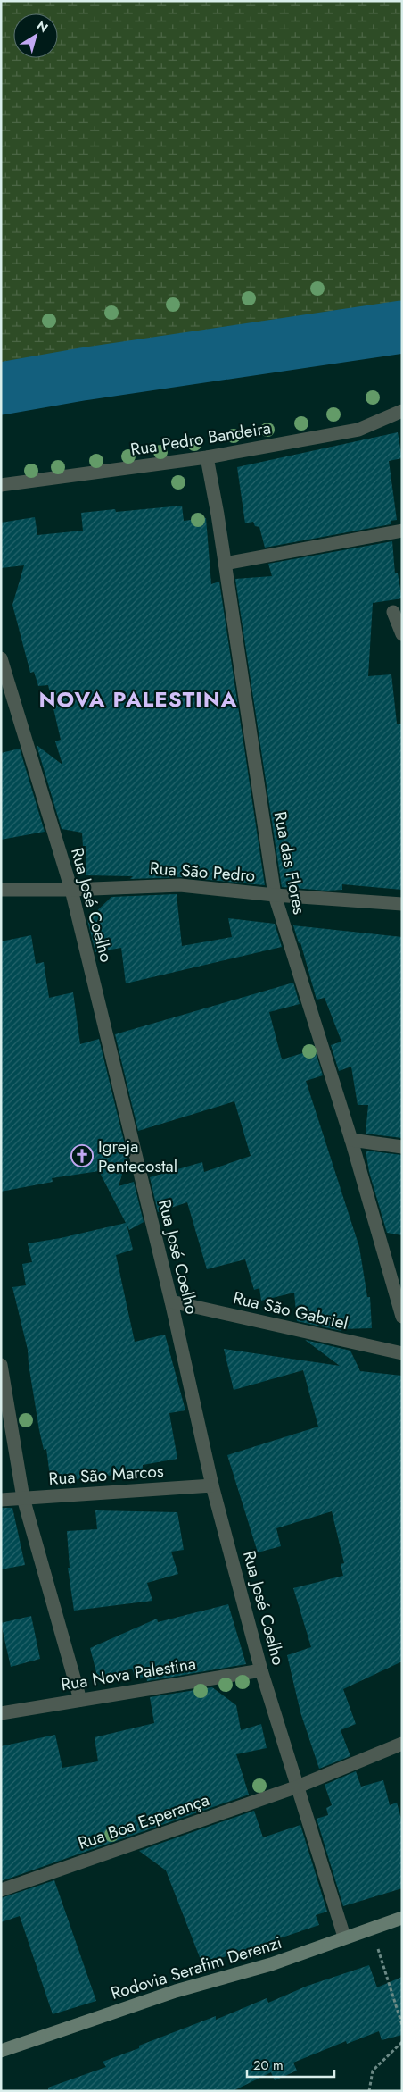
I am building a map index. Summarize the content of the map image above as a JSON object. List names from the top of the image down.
{
  "streets": {
    "main road": ["Rodovia Serafim Derenzi"],
    "street": [
      "Rua Pedro Bandeira",
      "Rua das Flores",
      "Rua São Pedro",
      "Rua José Coelho",
      "Rua São Gabriel",
      "Rua São Marcos",
      "Rua Nova Palestina",
      "Rua Boa Esperança"
    ]
  },
  "crossings": [
    ["Rua Pedro Bandeira", "Rua das Flores"],
    ["Rua das Flores", "Rua São Pedro"],
    ["Rua São Pedro", "Rua José Coelho"],
    ["Rua José Coelho", "Rua São Gabriel"],
    ["Rua José Coelho", "Rua São Marcos"],
    ["Rua José Coelho", "Rua Nova Palestina"],
    ["Rua José Coelho", "Rua Boa Esperança"],
    ["Rua José Coelho", "Rodovia Serafim Derenzi"]
  ],
  "districts": ["NOVA PALESTINA"],
  "places": {
    "church": ["Igreja Pentecostal"]
  },
  "scale_bar": "20 m",
  "north": "top right"
}
